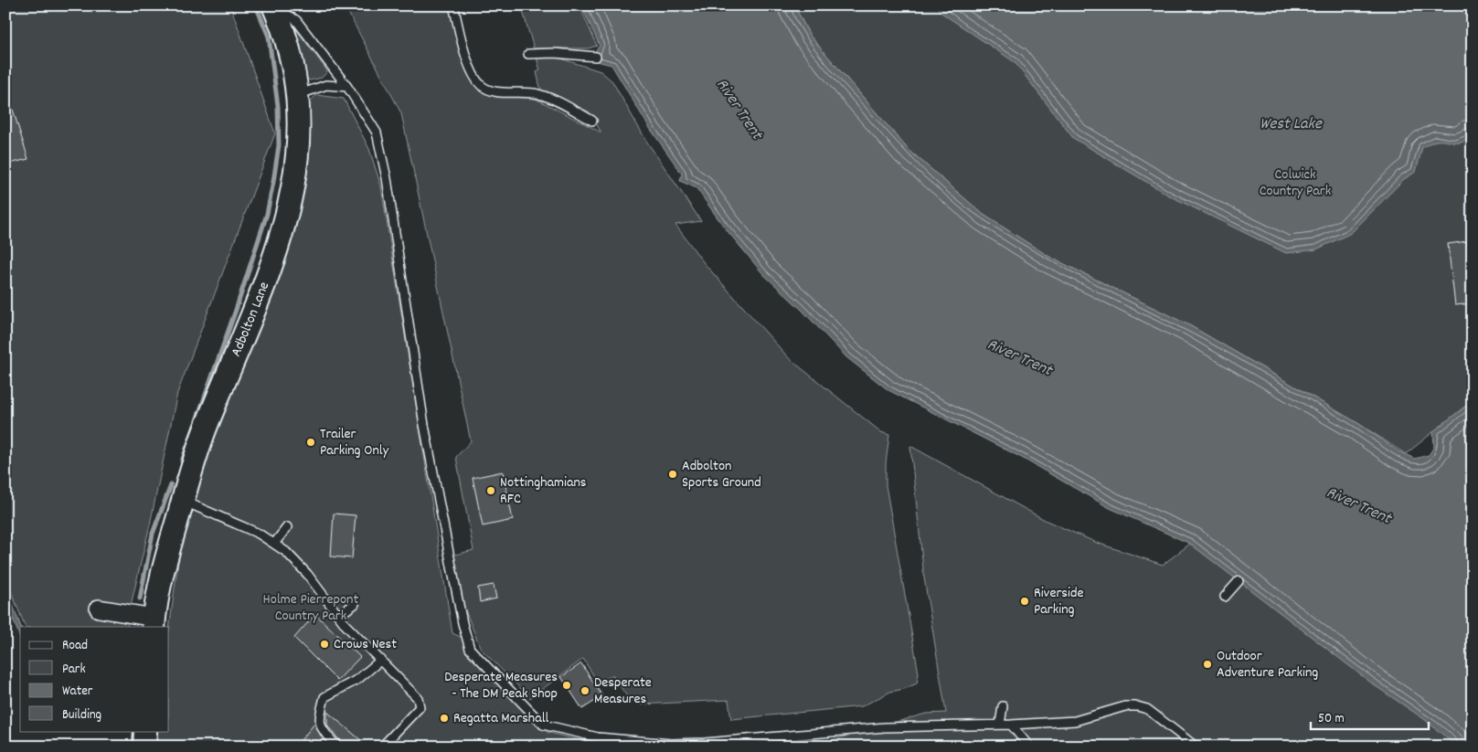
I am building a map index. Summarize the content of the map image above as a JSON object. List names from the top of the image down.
{
  "streets": {
    "street": ["Adbolton Lane"]
  },
  "water": ["River Trent", "West Lake"],
  "parks": ["Colwick Country Park", "Holme Pierrepont Country Park"],
  "places": [
    "Trailer Parking Only",
    "Adbolton Sports Ground",
    "Nottinghamians RFC",
    "Riverside Parking",
    "Crows Nest",
    "Outdoor Adventure Parking",
    "Desperate Measures - The DM Peak Shop",
    "Desperate Measures",
    "Regatta Marshall"
  ],
  "legend": [
    "Road",
    "Park",
    "Water",
    "Building"
  ],
  "scale_bar": "50 m"
}
